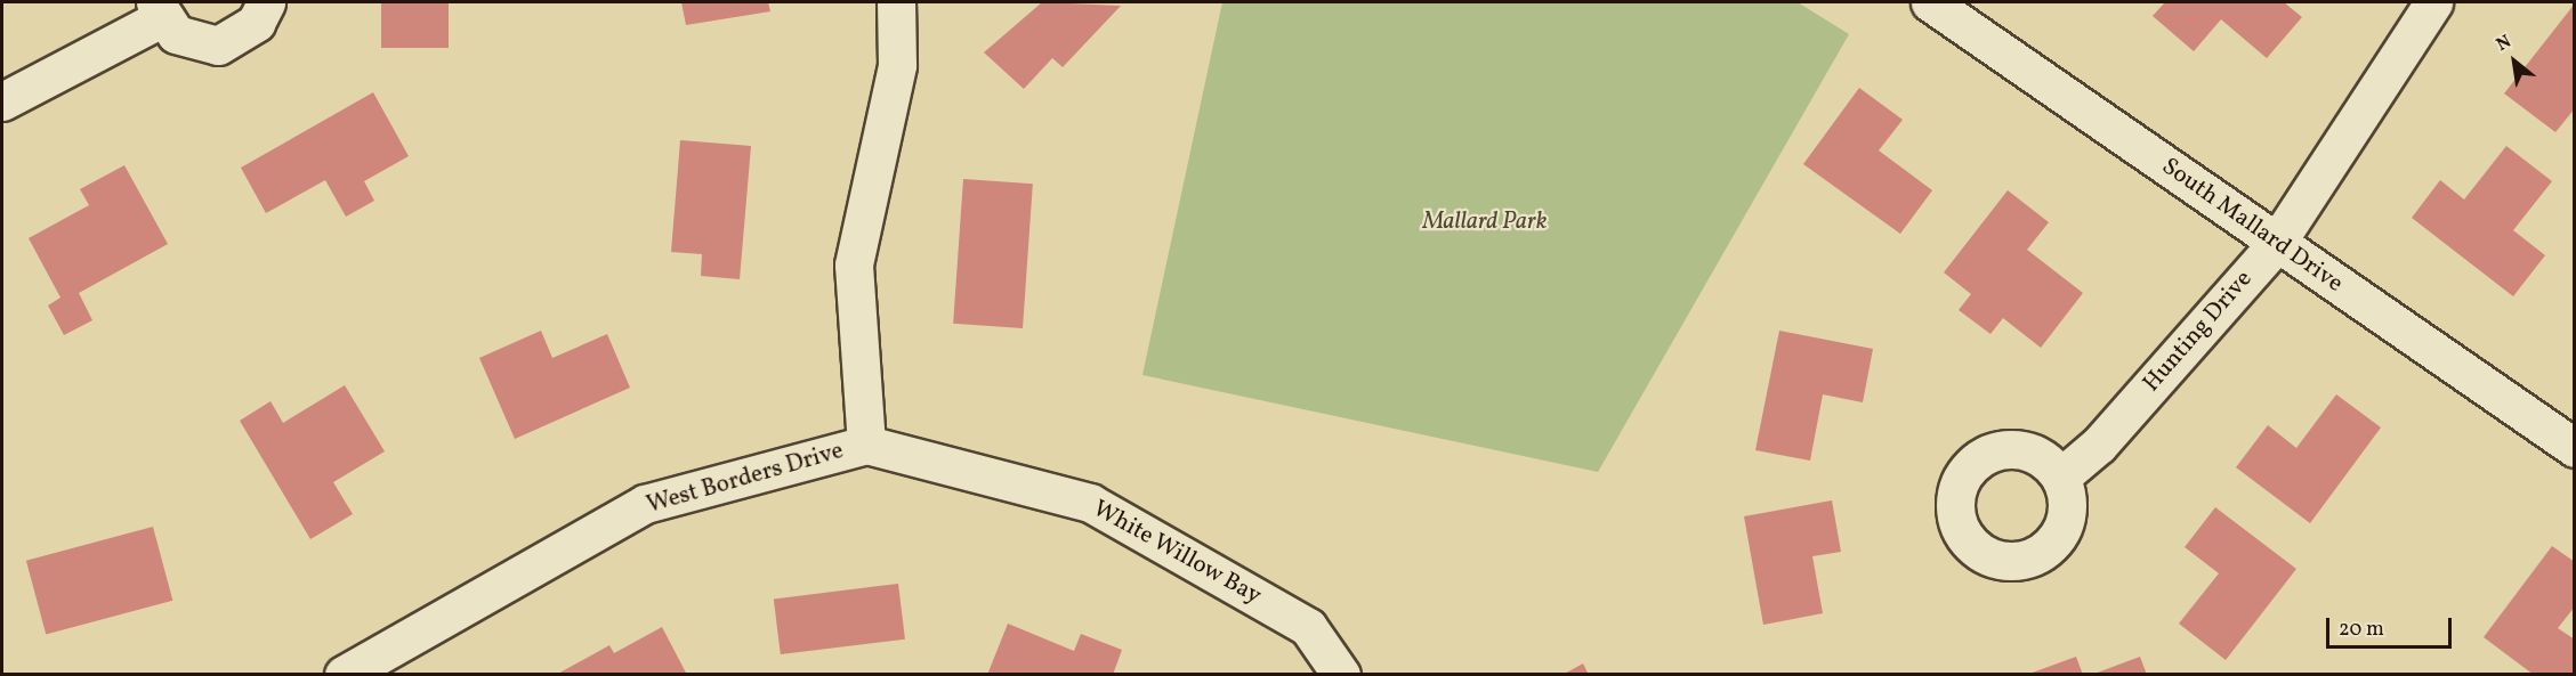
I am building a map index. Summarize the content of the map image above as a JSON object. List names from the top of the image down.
{
  "streets": {
    "street": [
      "South Mallard Drive",
      "Hunting Drive",
      "West Borders Drive",
      "White Willow Bay"
    ]
  },
  "crossings": [
    ["South Mallard Drive", "Hunting Drive"],
    ["West Borders Drive", "White Willow Bay"]
  ],
  "parks": ["Mallard Park"],
  "scale_bar": "20 m",
  "north": "top left"
}
